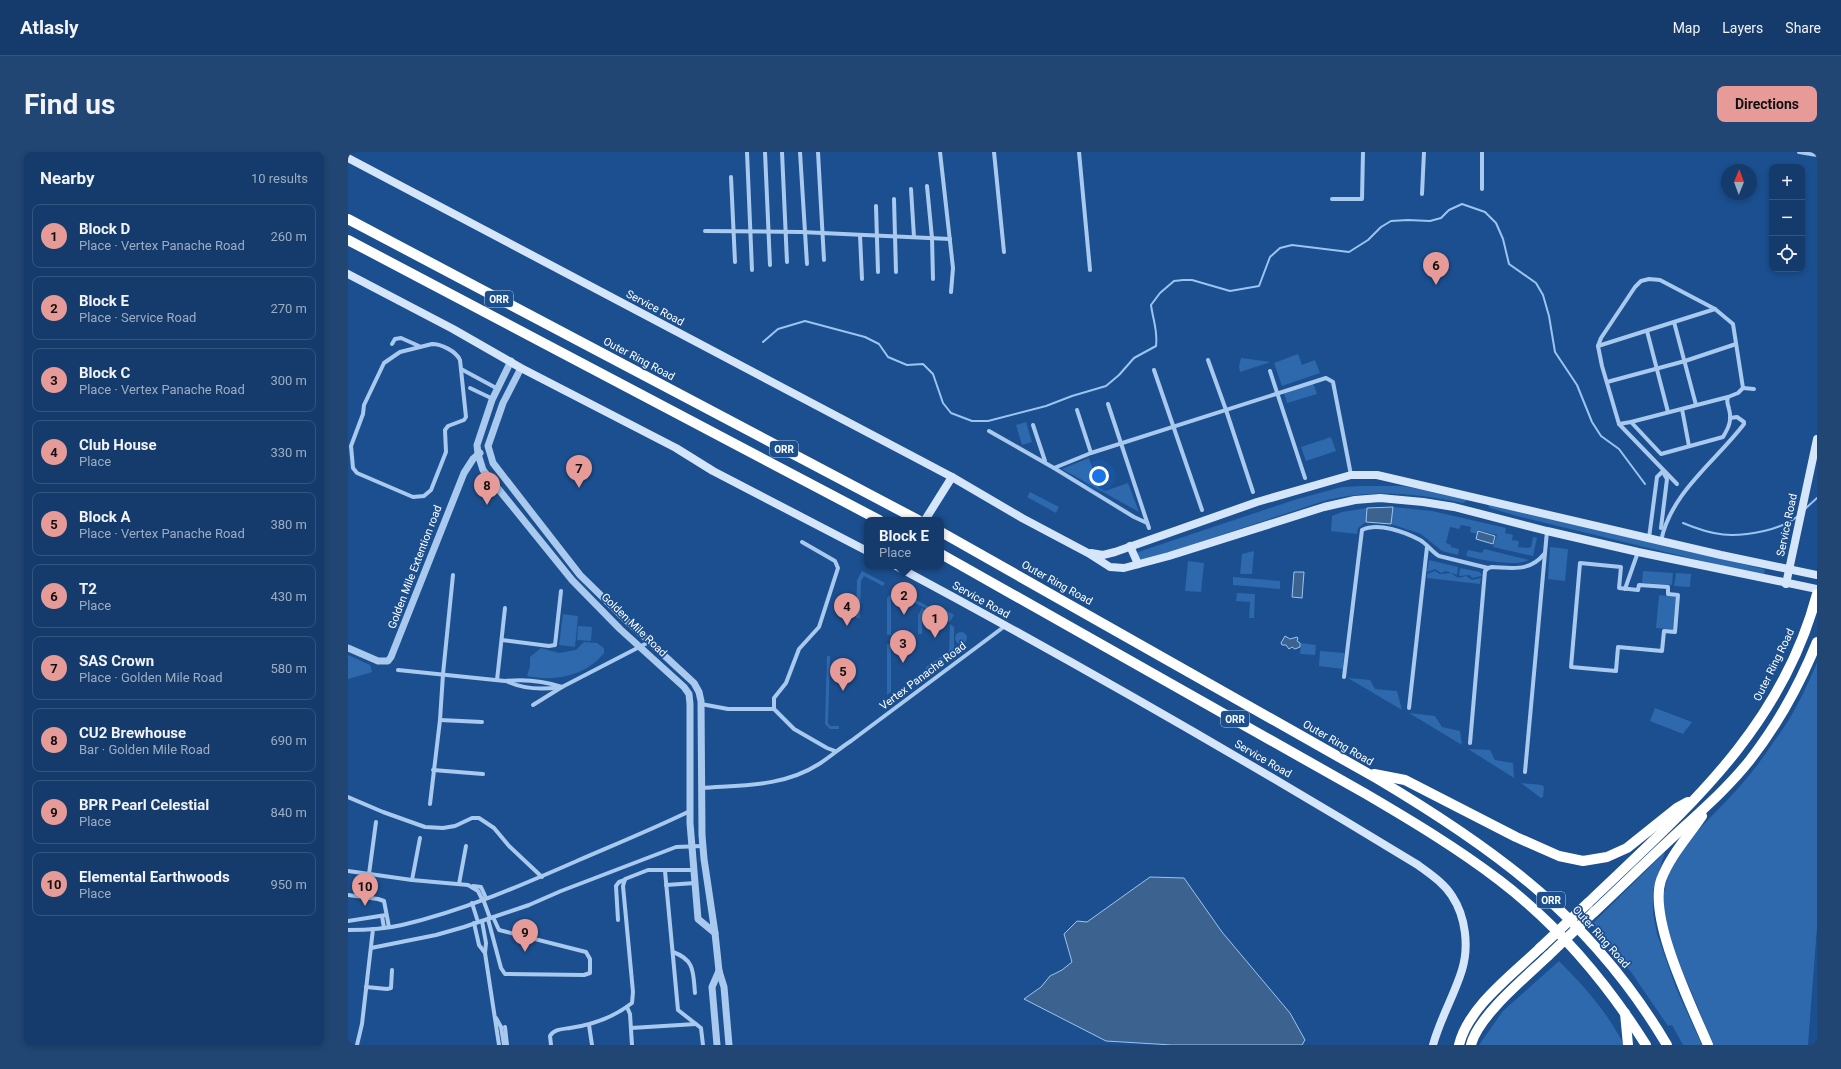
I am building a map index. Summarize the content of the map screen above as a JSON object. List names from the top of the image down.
{
  "streets": {
    "highway": ["ORR", "Outer Ring Road"],
    "main road": ["Service Road"],
    "street": ["Golden Mile Extention road", "Golden Mile Road", "Vertex Panache Road"]
  },
  "crossings": [
    ["Service Road", "Vertex Panache Road"],
    ["Golden Mile Extention road", "Golden Mile Road"],
    ["Golden Mile Road", "Vertex Panache Road"]
  ],
  "north": "top",
  "page": {
    "header": "Atlasly",
    "nav": ["Map", "Layers", "Share"],
    "buttons": "Directions",
    "title": "Find us",
    "heading": ["Nearby", "10 results"],
    "map_buttons": ["+", "−"],
    "list": [
      {
        "mark": "1",
        "name": "Block D",
        "note": "Place · Vertex Panache Road",
        "value": "260 m"
      },
      {
        "mark": "2",
        "name": "Block E",
        "note": "Place · Service Road",
        "value": "270 m"
      },
      {
        "mark": "3",
        "name": "Block C",
        "note": "Place · Vertex Panache Road",
        "value": "300 m"
      },
      {
        "mark": "4",
        "name": "Club House",
        "note": "Place",
        "value": "330 m"
      },
      {
        "mark": "5",
        "name": "Block A",
        "note": "Place · Vertex Panache Road",
        "value": "380 m"
      },
      {
        "mark": "6",
        "name": "T2",
        "note": "Place",
        "value": "430 m"
      },
      {
        "mark": "7",
        "name": "SAS Crown",
        "note": "Place · Golden Mile Road",
        "value": "580 m"
      },
      {
        "mark": "8",
        "name": "CU2 Brewhouse",
        "note": "Bar · Golden Mile Road",
        "value": "690 m"
      },
      {
        "mark": "9",
        "name": "BPR Pearl Celestial",
        "note": "Place",
        "value": "840 m"
      },
      {
        "mark": "10",
        "name": "Elemental Earthwoods",
        "note": "Place",
        "value": "950 m"
      }
    ],
    "pins": [
      "6",
      "7",
      "8",
      "2",
      "4",
      "1",
      "3",
      "5",
      "10",
      "9"
    ],
    "popup": ["Block E", "Place"]
  }
}
